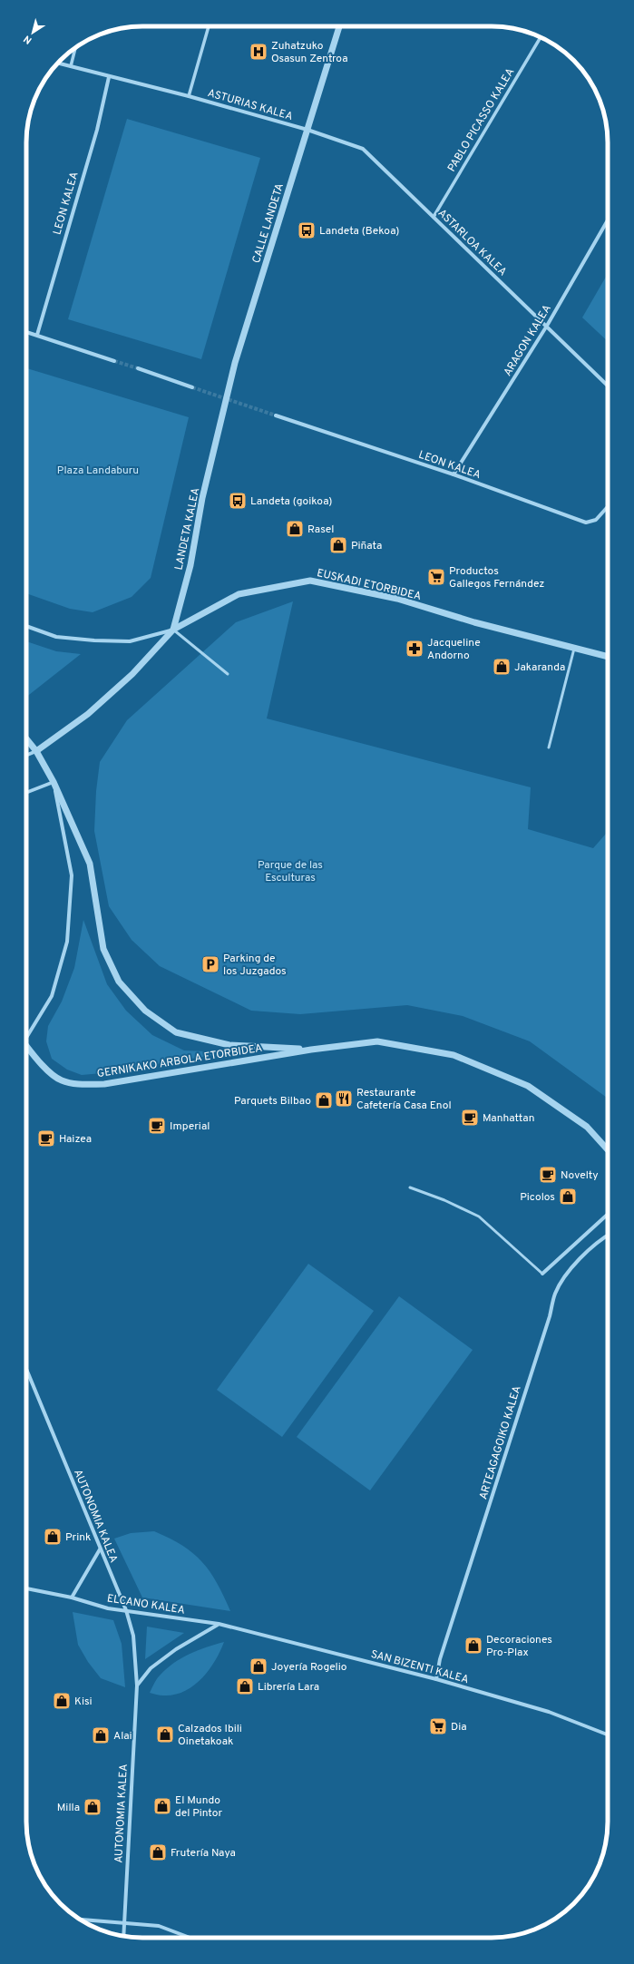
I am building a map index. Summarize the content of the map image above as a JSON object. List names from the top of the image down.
{
  "streets": {
    "street": [
      "ASTURIAS KALEA",
      "PABLO PICASSO KALEA",
      "LEON KALEA",
      "CALLE LANDETA",
      "ASTARLOA KALEA",
      "ARAGON KALEA",
      "LANDETA KALEA",
      "EUSKADI ETORBIDEA",
      "GERNIKAKO ARBOLA ETORBIDEA",
      "ARTEAGAGOIKO KALEA",
      "AUTONOMIA KALEA",
      "ELCANO KALEA",
      "SAN BIZENTI KALEA"
    ]
  },
  "crossings": [
    ["ASTURIAS KALEA", "LEON KALEA"],
    ["ASTURIAS KALEA", "CALLE LANDETA"],
    ["ASTURIAS KALEA", "ASTARLOA KALEA"],
    ["PABLO PICASSO KALEA", "ASTARLOA KALEA"],
    ["LEON KALEA", "ARAGON KALEA"],
    ["CALLE LANDETA", "ASTARLOA KALEA"],
    ["CALLE LANDETA", "LANDETA KALEA"],
    ["ASTARLOA KALEA", "ARAGON KALEA"],
    ["LANDETA KALEA", "EUSKADI ETORBIDEA"],
    ["EUSKADI ETORBIDEA", "GERNIKAKO ARBOLA ETORBIDEA"],
    ["ARTEAGAGOIKO KALEA", "SAN BIZENTI KALEA"],
    ["AUTONOMIA KALEA", "ELCANO KALEA"],
    ["ELCANO KALEA", "SAN BIZENTI KALEA"]
  ],
  "parks": ["Plaza Landaburu", "Parque de las Esculturas"],
  "places": {
    "hospital": ["Zuhatzuko Osasun Zentroa"],
    "bus stop": ["Landeta (Bekoa)", "Landeta (goikoa)"],
    "shop": [
      "Rasel",
      "Piñata",
      "Jakaranda",
      "Parquets Bilbao",
      "Picolos",
      "Prink",
      "Decoraciones Pro-Plax",
      "Joyería Rogelio",
      "Librería Lara",
      "Kisi",
      "Calzados Ibili Oinetakoak",
      "Alai",
      "El Mundo del Pintor",
      "Milla",
      "Frutería Naya"
    ],
    "supermarket": ["Productos Gallegos Fernández", "Dia"],
    "pharmacy": ["Jacqueline Andorno"],
    "parking": ["Parking de los Juzgados"],
    "restaurant": ["Restaurante Cafetería Casa Enol"],
    "cafe": [
      "Manhattan",
      "Imperial",
      "Haizea",
      "Novelty"
    ]
  },
  "north": "bottom left"
}
